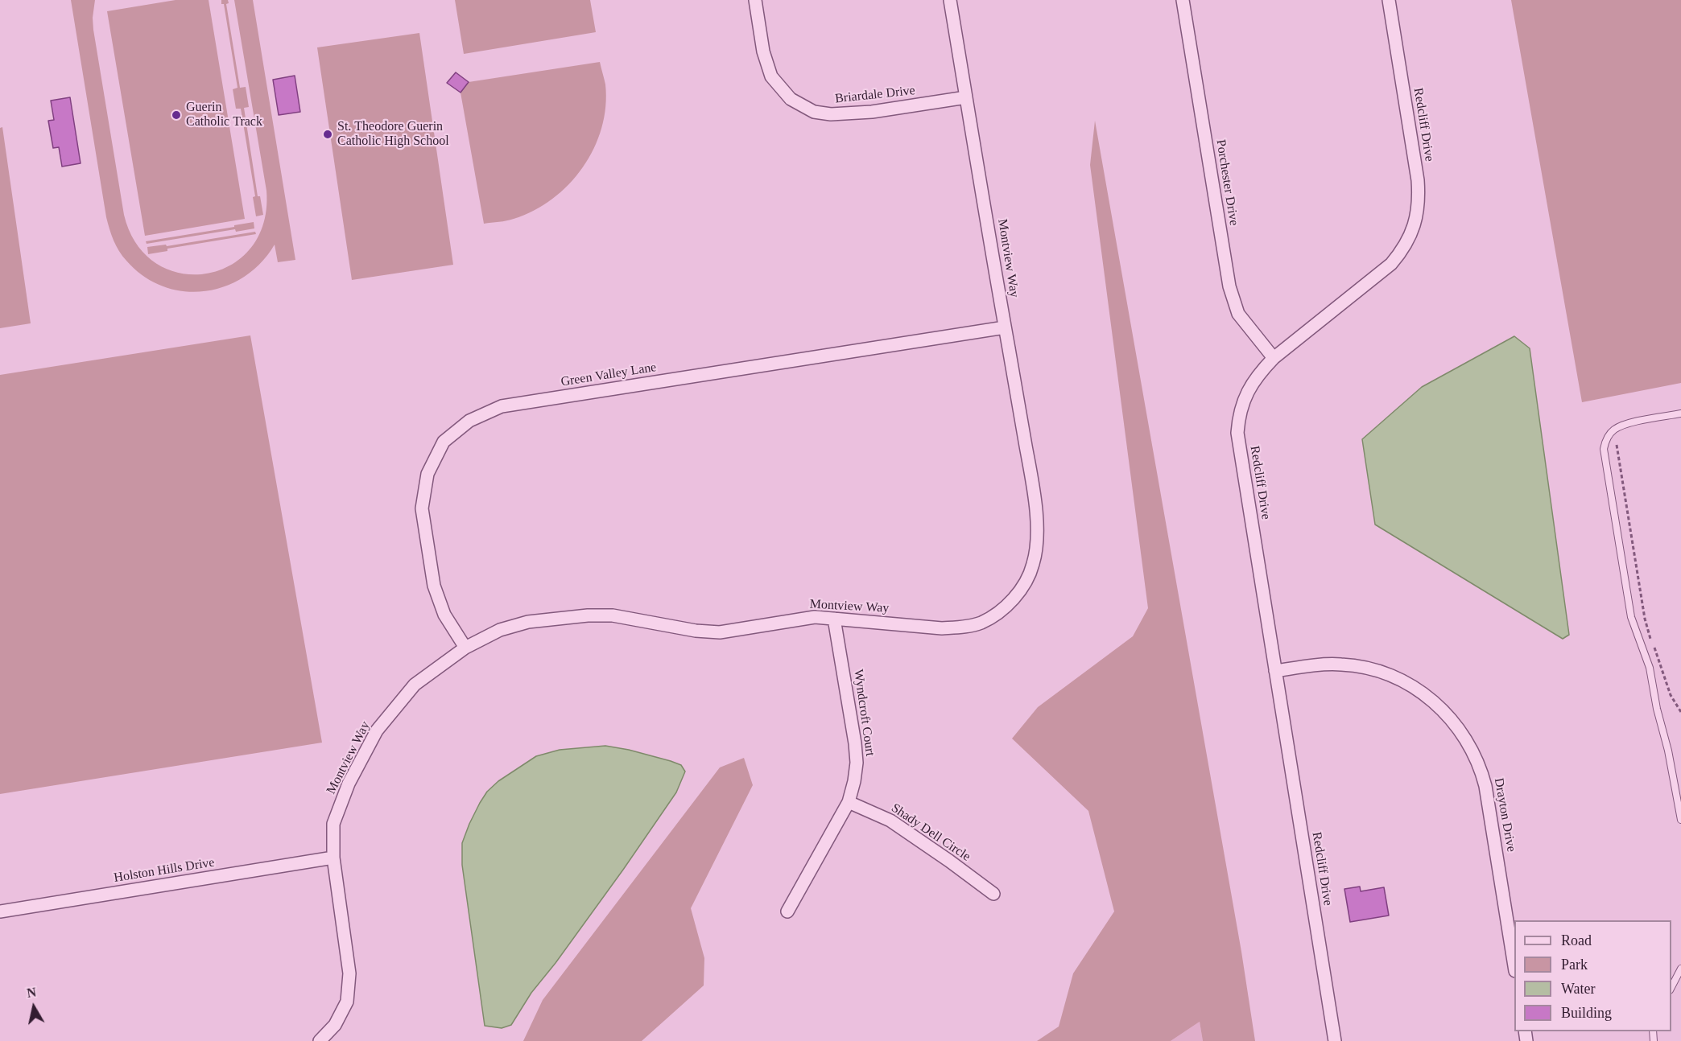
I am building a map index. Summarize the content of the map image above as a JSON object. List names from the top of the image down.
{
  "streets": {
    "street": [
      "Briardale Drive",
      "Redcliff Drive",
      "Porchester Drive",
      "Montview Way",
      "Green Valley Lane",
      "Wyndcroft Court",
      "Drayton Drive",
      "Shady Dell Circle",
      "Holston Hills Drive"
    ]
  },
  "crossings": [
    ["Briardale Drive", "Montview Way"],
    ["Redcliff Drive", "Porchester Drive"],
    ["Redcliff Drive", "Drayton Drive"],
    ["Montview Way", "Green Valley Lane"],
    ["Montview Way", "Wyndcroft Court"],
    ["Montview Way", "Holston Hills Drive"],
    ["Wyndcroft Court", "Shady Dell Circle"]
  ],
  "places": ["Guerin Catholic Track", "St. Theodore Guerin Catholic High School"],
  "legend": [
    "Road",
    "Park",
    "Water",
    "Building"
  ],
  "north": "top"
}
